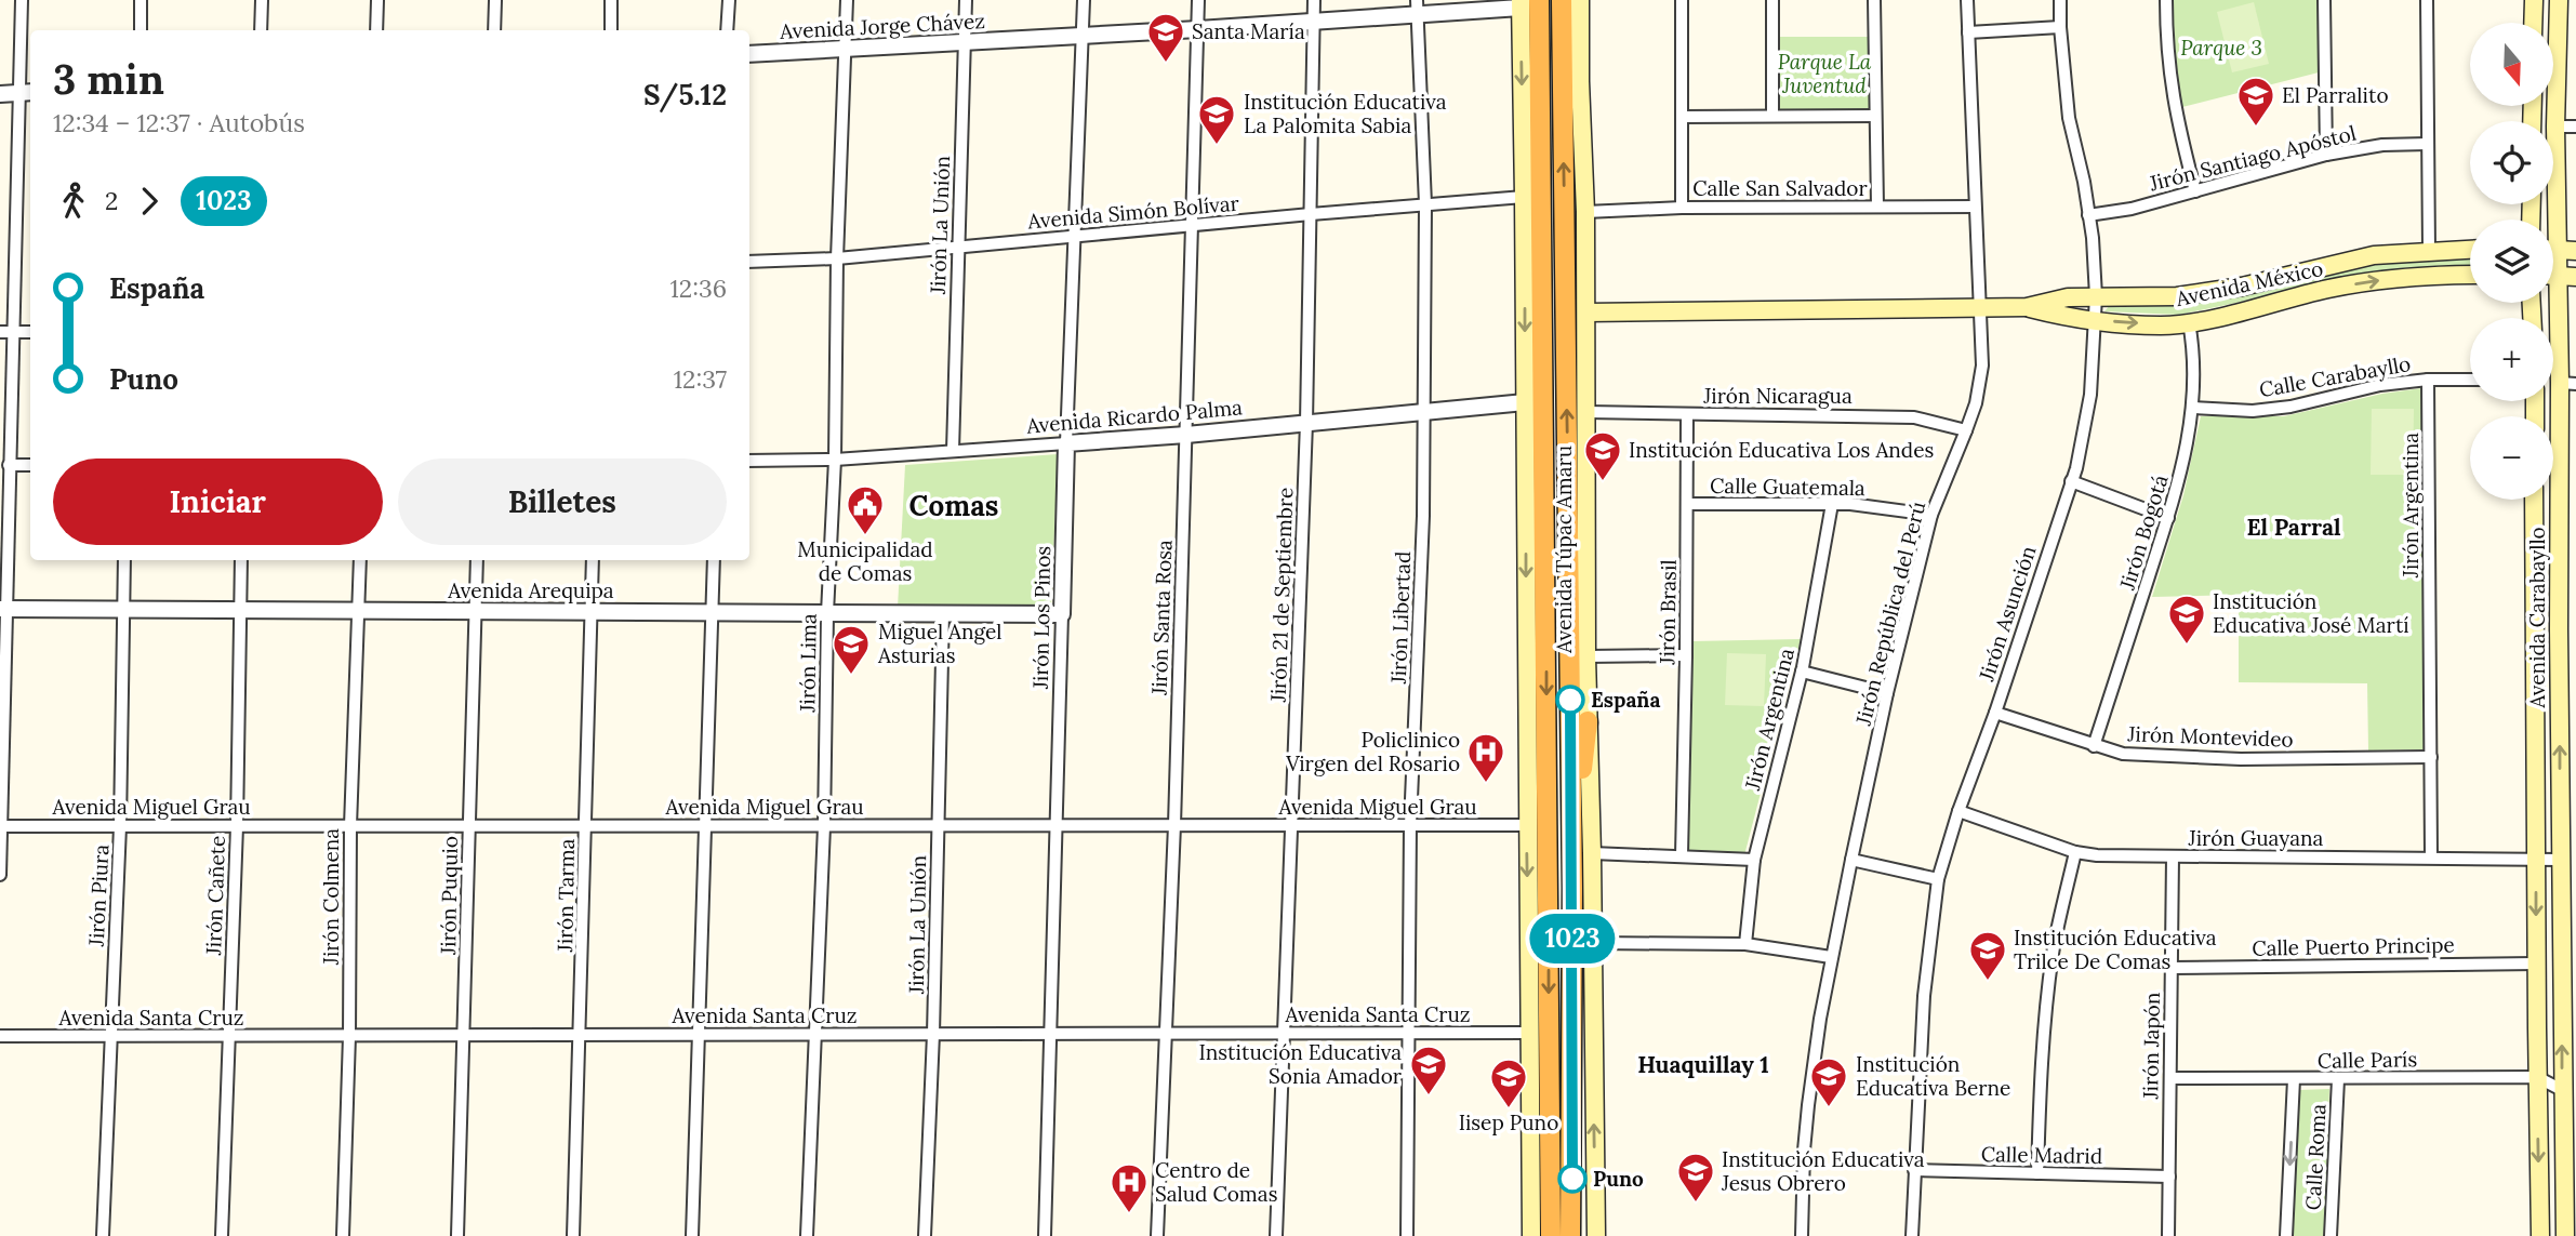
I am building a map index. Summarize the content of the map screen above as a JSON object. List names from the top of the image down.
{
  "streets": {
    "highway": ["Avenida Túpac Amaru"],
    "main road": ["Avenida México", "Avenida Carabayllo"],
    "street": [
      "Avenida Jorge Chávez",
      "Jirón Santiago Apóstol",
      "Calle San Salvador",
      "Avenida Simón Bolívar",
      "Jirón La Unión",
      "Calle Carabayllo",
      "Jirón Nicaragua",
      "Avenida Ricardo Palma",
      "Calle Guatemala",
      "Jirón Argentina",
      "Jirón Bogotá",
      "Avenida Arequipa",
      "Jirón 21 de Septiembre",
      "Jirón Brasil",
      "Jirón República del Perú",
      "Jirón Asunción",
      "Jirón Los Pinos",
      "Jirón Santa Rosa",
      "Jirón Libertad",
      "Jirón Lima",
      "Jirón Montevideo",
      "Avenida Miguel Grau",
      "Jirón Guayana",
      "Jirón Piura",
      "Jirón Cañete",
      "Jirón Puquio",
      "Jirón Tarma",
      "Jirón Colmena",
      "Calle Puerto Principe",
      "Avenida Santa Cruz",
      "Jirón Japón",
      "Calle París",
      "Calle Madrid",
      "Calle Roma"
    ]
  },
  "crossings": [
    ["Avenida Jorge Chávez", "Jirón La Unión"],
    ["Avenida Jorge Chávez", "Avenida Túpac Amaru"],
    ["Avenida Jorge Chávez", "Jirón 21 de Septiembre"],
    ["Avenida Jorge Chávez", "Jirón Los Pinos"],
    ["Avenida Jorge Chávez", "Jirón Santa Rosa"],
    ["Avenida Jorge Chávez", "Jirón Libertad"],
    ["Avenida Jorge Chávez", "Jirón Lima"],
    ["Jirón Santiago Apóstol", "Jirón Asunción"],
    ["Calle San Salvador", "Avenida Túpac Amaru"],
    ["Calle San Salvador", "Jirón República del Perú"],
    ["Avenida Simón Bolívar", "Jirón La Unión"],
    ["Avenida Simón Bolívar", "Avenida Túpac Amaru"],
    ["Avenida Simón Bolívar", "Jirón 21 de Septiembre"],
    ["Avenida Simón Bolívar", "Jirón Los Pinos"],
    ["Avenida Simón Bolívar", "Jirón Santa Rosa"],
    ["Avenida Simón Bolívar", "Jirón Libertad"],
    ["Avenida Simón Bolívar", "Jirón Lima"],
    ["Jirón La Unión", "Avenida Ricardo Palma"],
    ["Jirón La Unión", "Avenida Arequipa"],
    ["Jirón La Unión", "Avenida Miguel Grau"],
    ["Jirón La Unión", "Avenida Santa Cruz"],
    ["Avenida México", "Jirón Bogotá"],
    ["Avenida México", "Avenida Túpac Amaru"],
    ["Avenida México", "Jirón República del Perú"],
    ["Avenida México", "Jirón Asunción"],
    ["Calle Carabayllo", "Jirón Argentina"],
    ["Calle Carabayllo", "Jirón Bogotá"],
    ["Jirón Nicaragua", "Avenida Túpac Amaru"],
    ["Jirón Nicaragua", "Jirón Brasil"],
    ["Jirón Nicaragua", "Jirón República del Perú"],
    ["Avenida Ricardo Palma", "Avenida Túpac Amaru"],
    ["Avenida Ricardo Palma", "Jirón 21 de Septiembre"],
    ["Avenida Ricardo Palma", "Jirón Los Pinos"],
    ["Avenida Ricardo Palma", "Jirón Santa Rosa"],
    ["Avenida Ricardo Palma", "Jirón Libertad"],
    ["Avenida Ricardo Palma", "Jirón Lima"],
    ["Calle Guatemala", "Jirón Argentina"],
    ["Calle Guatemala", "Jirón Brasil"],
    ["Calle Guatemala", "Jirón República del Perú"],
    ["Jirón Argentina", "Jirón Montevideo"],
    ["Jirón Argentina", "Jirón Guayana"],
    ["Jirón Bogotá", "Jirón Montevideo"],
    ["Avenida Túpac Amaru", "Avenida Miguel Grau"],
    ["Avenida Túpac Amaru", "Avenida Santa Cruz"],
    ["Avenida Arequipa", "Jirón Los Pinos"],
    ["Avenida Arequipa", "Jirón Lima"],
    ["Avenida Arequipa", "Jirón Piura"],
    ["Avenida Arequipa", "Jirón Cañete"],
    ["Avenida Arequipa", "Jirón Puquio"],
    ["Avenida Arequipa", "Jirón Tarma"],
    ["Avenida Arequipa", "Jirón Colmena"],
    ["Jirón 21 de Septiembre", "Avenida Miguel Grau"],
    ["Jirón 21 de Septiembre", "Avenida Santa Cruz"],
    ["Jirón Asunción", "Jirón Montevideo"],
    ["Jirón Asunción", "Jirón Guayana"],
    ["Jirón Asunción", "Calle Madrid"],
    ["Jirón Los Pinos", "Avenida Miguel Grau"],
    ["Jirón Los Pinos", "Avenida Santa Cruz"],
    ["Jirón Santa Rosa", "Avenida Miguel Grau"],
    ["Jirón Santa Rosa", "Avenida Santa Cruz"],
    ["Jirón Libertad", "Avenida Miguel Grau"],
    ["Jirón Libertad", "Avenida Santa Cruz"],
    ["Avenida Carabayllo", "Jirón Guayana"],
    ["Avenida Carabayllo", "Calle Puerto Principe"],
    ["Avenida Carabayllo", "Calle París"],
    ["Jirón Lima", "Avenida Miguel Grau"],
    ["Jirón Lima", "Avenida Santa Cruz"],
    ["Avenida Miguel Grau", "Jirón Piura"],
    ["Avenida Miguel Grau", "Jirón Cañete"],
    ["Avenida Miguel Grau", "Jirón Puquio"],
    ["Avenida Miguel Grau", "Jirón Tarma"],
    ["Avenida Miguel Grau", "Jirón Colmena"],
    ["Jirón Guayana", "Jirón Japón"],
    ["Jirón Piura", "Avenida Santa Cruz"],
    ["Jirón Cañete", "Avenida Santa Cruz"],
    ["Jirón Puquio", "Avenida Santa Cruz"],
    ["Jirón Tarma", "Avenida Santa Cruz"],
    ["Jirón Colmena", "Avenida Santa Cruz"],
    ["Calle Puerto Principe", "Jirón Japón"],
    ["Jirón Japón", "Calle París"],
    ["Jirón Japón", "Calle Madrid"],
    ["Calle París", "Calle Roma"]
  ],
  "districts": ["Comas", "El Parral", "Huaquillay 1"],
  "parks": ["Parque 3", "Parque La Juventud"],
  "places": {
    "school or university": [
      "Santa María",
      "El Parralito",
      "Institución Educativa La Palomita Sabia",
      "Institución Educativa Los Andes",
      "Institución Educativa José Martí",
      "Miguel Angel Asturias",
      "Institución Educativa Trilce De Comas",
      "Institución Educativa Sonia Amador",
      "Institución Educativa Berne",
      "Iisep Puno",
      "Institución Educativa Jesus Obrero"
    ],
    "public building": ["Municipalidad de Comas"],
    "other": ["España", "Puno"],
    "hospital": ["Policlinico Virgen del Rosario", "Centro de Salud Comas"]
  },
  "lines": ["bus line 1023"],
  "north": "bottom",
  "page": {
    "on_map": "1023",
    "map_buttons": ["+", "−"],
    "heading": ["3 min", "12:34 – 12:37 · Autobús", "S/5.12"],
    "legs": ["2", "1023"],
    "list": [
      {
        "name": "España",
        "value": "12:36"
      },
      {
        "name": "Puno",
        "value": "12:37"
      }
    ],
    "buttons": ["Iniciar", "Billetes"]
  }
}
